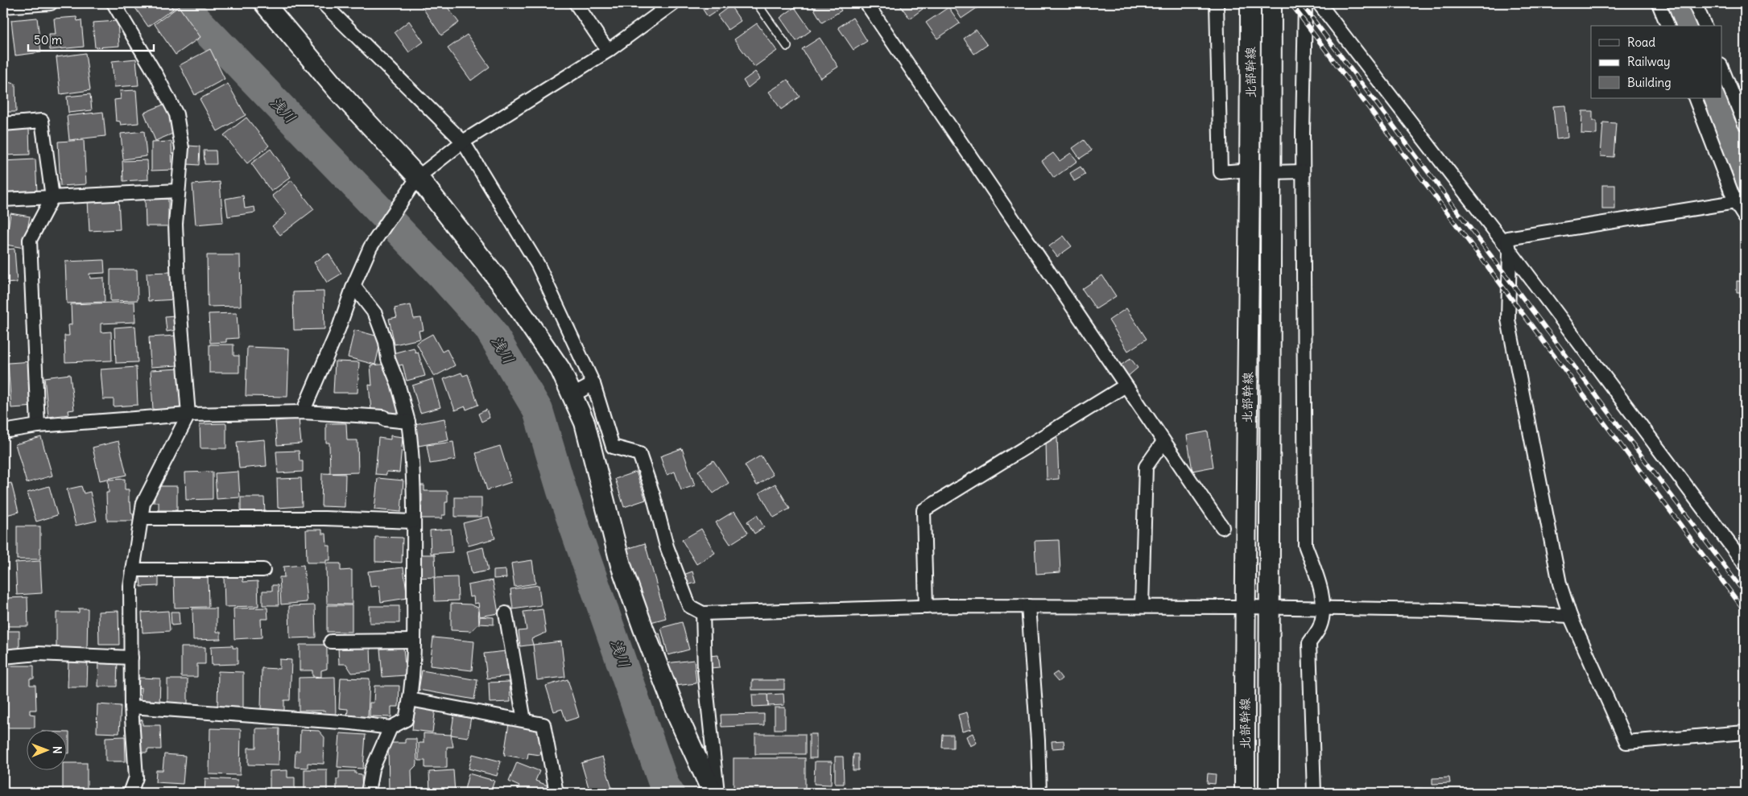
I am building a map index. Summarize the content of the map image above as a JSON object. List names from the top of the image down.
{
  "streets": {
    "street": ["北部幹線"]
  },
  "water": ["浅川"],
  "legend": ["Road", "Railway", "Building"],
  "scale_bar": "50 m",
  "north": "right"
}
